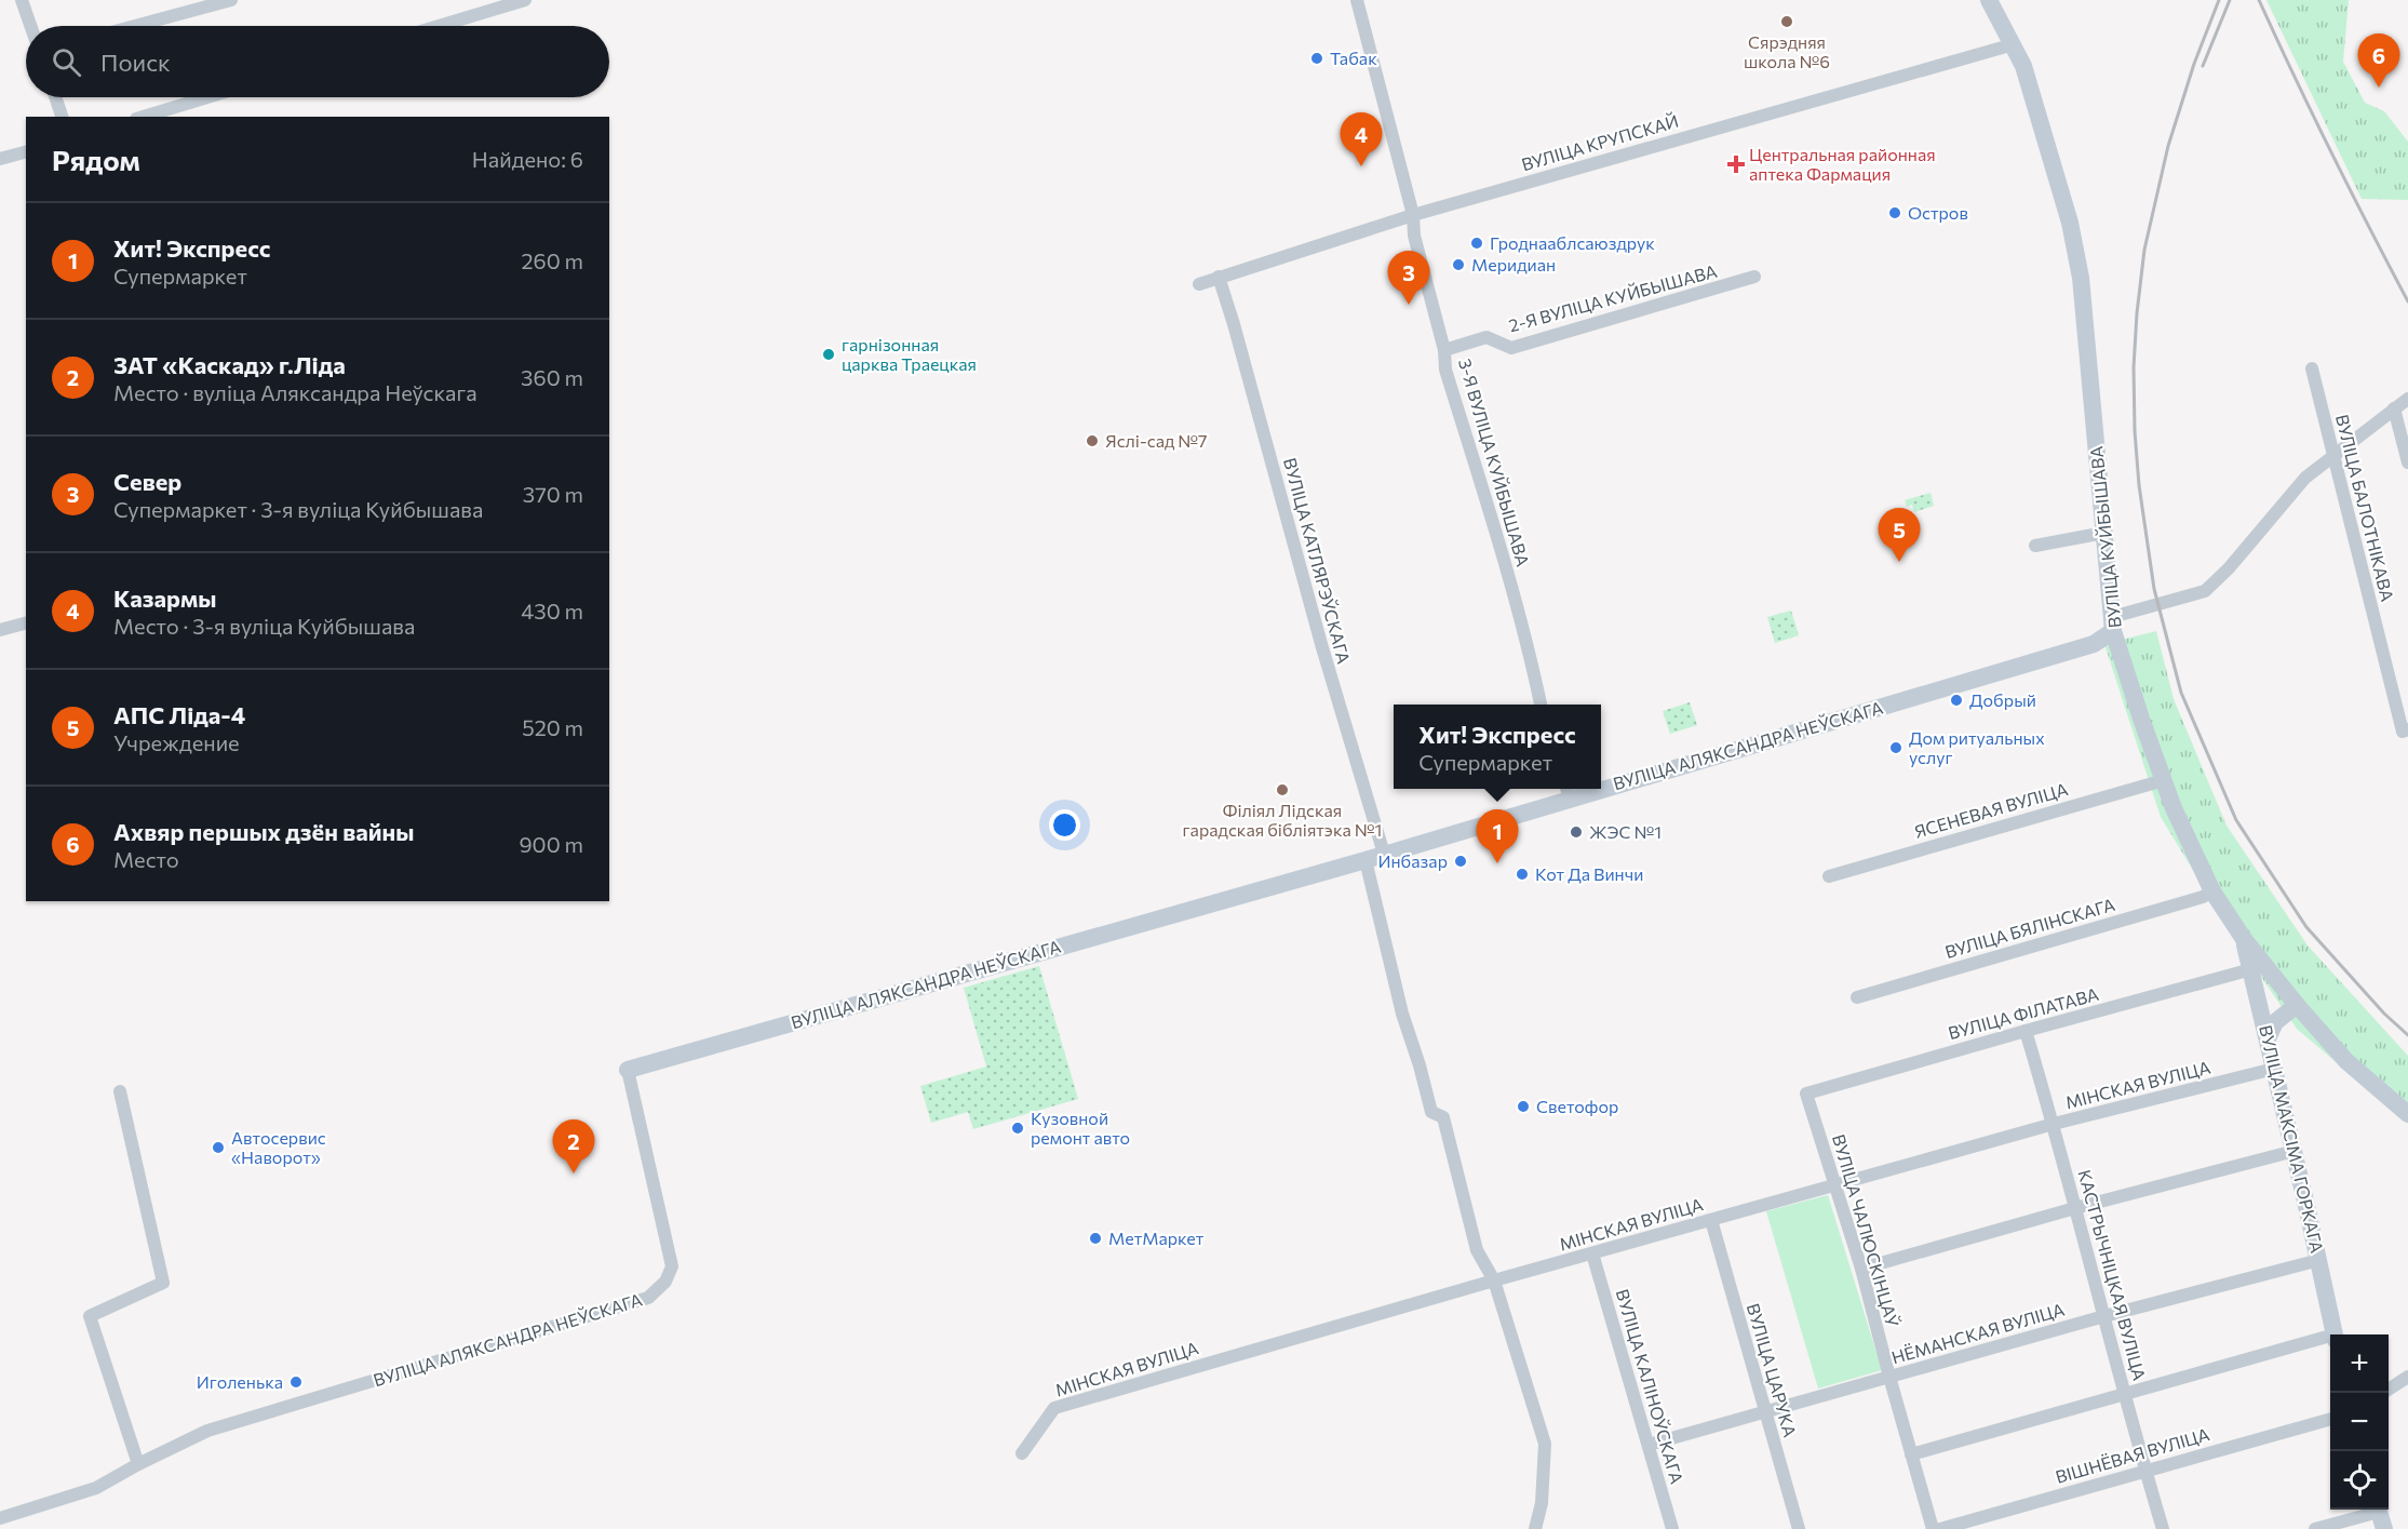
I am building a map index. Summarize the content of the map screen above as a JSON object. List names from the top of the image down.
{
  "streets": {
    "street": [
      "ВУЛІЦА КРУПСКАЙ",
      "2-Я ВУЛІЦА КУЙБЫШАВА",
      "3-Я ВУЛІЦА КУЙБЫШАВА",
      "ВУЛІЦА БАЛОТНІКАВА",
      "ВУЛІЦА КУЙБЫШАВА",
      "ВУЛІЦА КАТЛЯРЭЎСКАГА",
      "ВУЛІЦА АЛЯКСАНДРА НЕЎСКАГА",
      "ЯСЕНЕВАЯ ВУЛІЦА",
      "ВУЛІЦА БЯЛІНСКАГА",
      "ВУЛІЦА ФІЛАТАВА",
      "МІНСКАЯ ВУЛІЦА",
      "ВУЛІЦА МАКСІМА ГОРКАГА",
      "ВУЛІЦА ЧАЛЮСКІНЦАЎ",
      "КАСТРЫЧНІЦКАЯ ВУЛІЦА",
      "НЁМАНСКАЯ ВУЛІЦА",
      "ВУЛІЦА ЦАРУКА",
      "ВУЛІЦА КАЛІНОЎСКАГА",
      "ВІШНЁВАЯ ВУЛІЦА"
    ]
  },
  "crossings": [
    ["ВУЛІЦА КРУПСКАЙ", "3-Я ВУЛІЦА КУЙБЫШАВА"],
    ["ВУЛІЦА КРУПСКАЙ", "ВУЛІЦА КУЙБЫШАВА"],
    ["ВУЛІЦА КРУПСКАЙ", "ВУЛІЦА КАТЛЯРЭЎСКАГА"],
    ["2-Я ВУЛІЦА КУЙБЫШАВА", "3-Я ВУЛІЦА КУЙБЫШАВА"],
    ["ВУЛІЦА БАЛОТНІКАВА", "ВУЛІЦА АЛЯКСАНДРА НЕЎСКАГА"],
    ["ВУЛІЦА КУЙБЫШАВА", "ВУЛІЦА АЛЯКСАНДРА НЕЎСКАГА"],
    ["ВУЛІЦА КУЙБЫШАВА", "ЯСЕНЕВАЯ ВУЛІЦА"],
    ["ВУЛІЦА КУЙБЫШАВА", "ВУЛІЦА БЯЛІНСКАГА"],
    ["ВУЛІЦА КУЙБЫШАВА", "ВУЛІЦА МАКСІМА ГОРКАГА"],
    ["ВУЛІЦА КАТЛЯРЭЎСКАГА", "ВУЛІЦА АЛЯКСАНДРА НЕЎСКАГА"],
    ["ВУЛІЦА ФІЛАТАВА", "ВУЛІЦА МАКСІМА ГОРКАГА"],
    ["ВУЛІЦА ФІЛАТАВА", "ВУЛІЦА ЧАЛЮСКІНЦАЎ"],
    ["ВУЛІЦА ФІЛАТАВА", "КАСТРЫЧНІЦКАЯ ВУЛІЦА"],
    ["МІНСКАЯ ВУЛІЦА", "ВУЛІЦА МАКСІМА ГОРКАГА"],
    ["МІНСКАЯ ВУЛІЦА", "ВУЛІЦА ЧАЛЮСКІНЦАЎ"],
    ["МІНСКАЯ ВУЛІЦА", "КАСТРЫЧНІЦКАЯ ВУЛІЦА"],
    ["МІНСКАЯ ВУЛІЦА", "ВУЛІЦА ЦАРУКА"],
    ["МІНСКАЯ ВУЛІЦА", "ВУЛІЦА КАЛІНОЎСКАГА"],
    ["ВУЛІЦА МАКСІМА ГОРКАГА", "НЁМАНСКАЯ ВУЛІЦА"],
    ["ВУЛІЦА ЧАЛЮСКІНЦАЎ", "НЁМАНСКАЯ ВУЛІЦА"],
    ["КАСТРЫЧНІЦКАЯ ВУЛІЦА", "НЁМАНСКАЯ ВУЛІЦА"],
    ["КАСТРЫЧНІЦКАЯ ВУЛІЦА", "ВІШНЁВАЯ ВУЛІЦА"],
    ["НЁМАНСКАЯ ВУЛІЦА", "ВУЛІЦА ЦАРУКА"],
    ["НЁМАНСКАЯ ВУЛІЦА", "ВУЛІЦА КАЛІНОЎСКАГА"]
  ],
  "places": {
    "other": [
      "Сярэдняя школа №6",
      "Табак",
      "Остров",
      "Гроднааблсаюздрук",
      "Меридиан",
      "гарнізонная царква Траецкая",
      "Яслі-сад №7",
      "Добрый",
      "Дом ритуальных услуг",
      "Філіял Лідская гарадская бібліятэка №1",
      "ЖЭС №1",
      "Инбазар",
      "Кот Да Винчи",
      "Светофор",
      "Кузовной ремонт авто",
      "Автосервис «Наворот»",
      "МетМаркет",
      "Иголенька"
    ],
    "health": ["Центральная районная аптека Фармация"]
  },
  "page": {
    "search": "Поиск",
    "pins": [
      "6",
      "4",
      "3",
      "5",
      "1",
      "2"
    ],
    "heading": ["Рядом", "Найдено: 6"],
    "list": [
      {
        "mark": "1",
        "name": "Хит! Экспресс",
        "note": "Супермаркет",
        "value": "260 m"
      },
      {
        "mark": "2",
        "name": "ЗАТ «Каскад» г.Ліда",
        "note": "Место · вуліца Аляксандра Неўскага",
        "value": "360 m"
      },
      {
        "mark": "3",
        "name": "Север",
        "note": "Супермаркет · 3-я вуліца Куйбышава",
        "value": "370 m"
      },
      {
        "mark": "4",
        "name": "Казармы",
        "note": "Место · 3-я вуліца Куйбышава",
        "value": "430 m"
      },
      {
        "mark": "5",
        "name": "АПС Ліда-4",
        "note": "Учреждение",
        "value": "520 m"
      },
      {
        "mark": "6",
        "name": "Ахвяр першых дзён вайны",
        "note": "Место",
        "value": "900 m"
      }
    ],
    "popup": ["Хит! Экспресс", "Супермаркет"],
    "map_buttons": ["+", "−"]
  }
}
